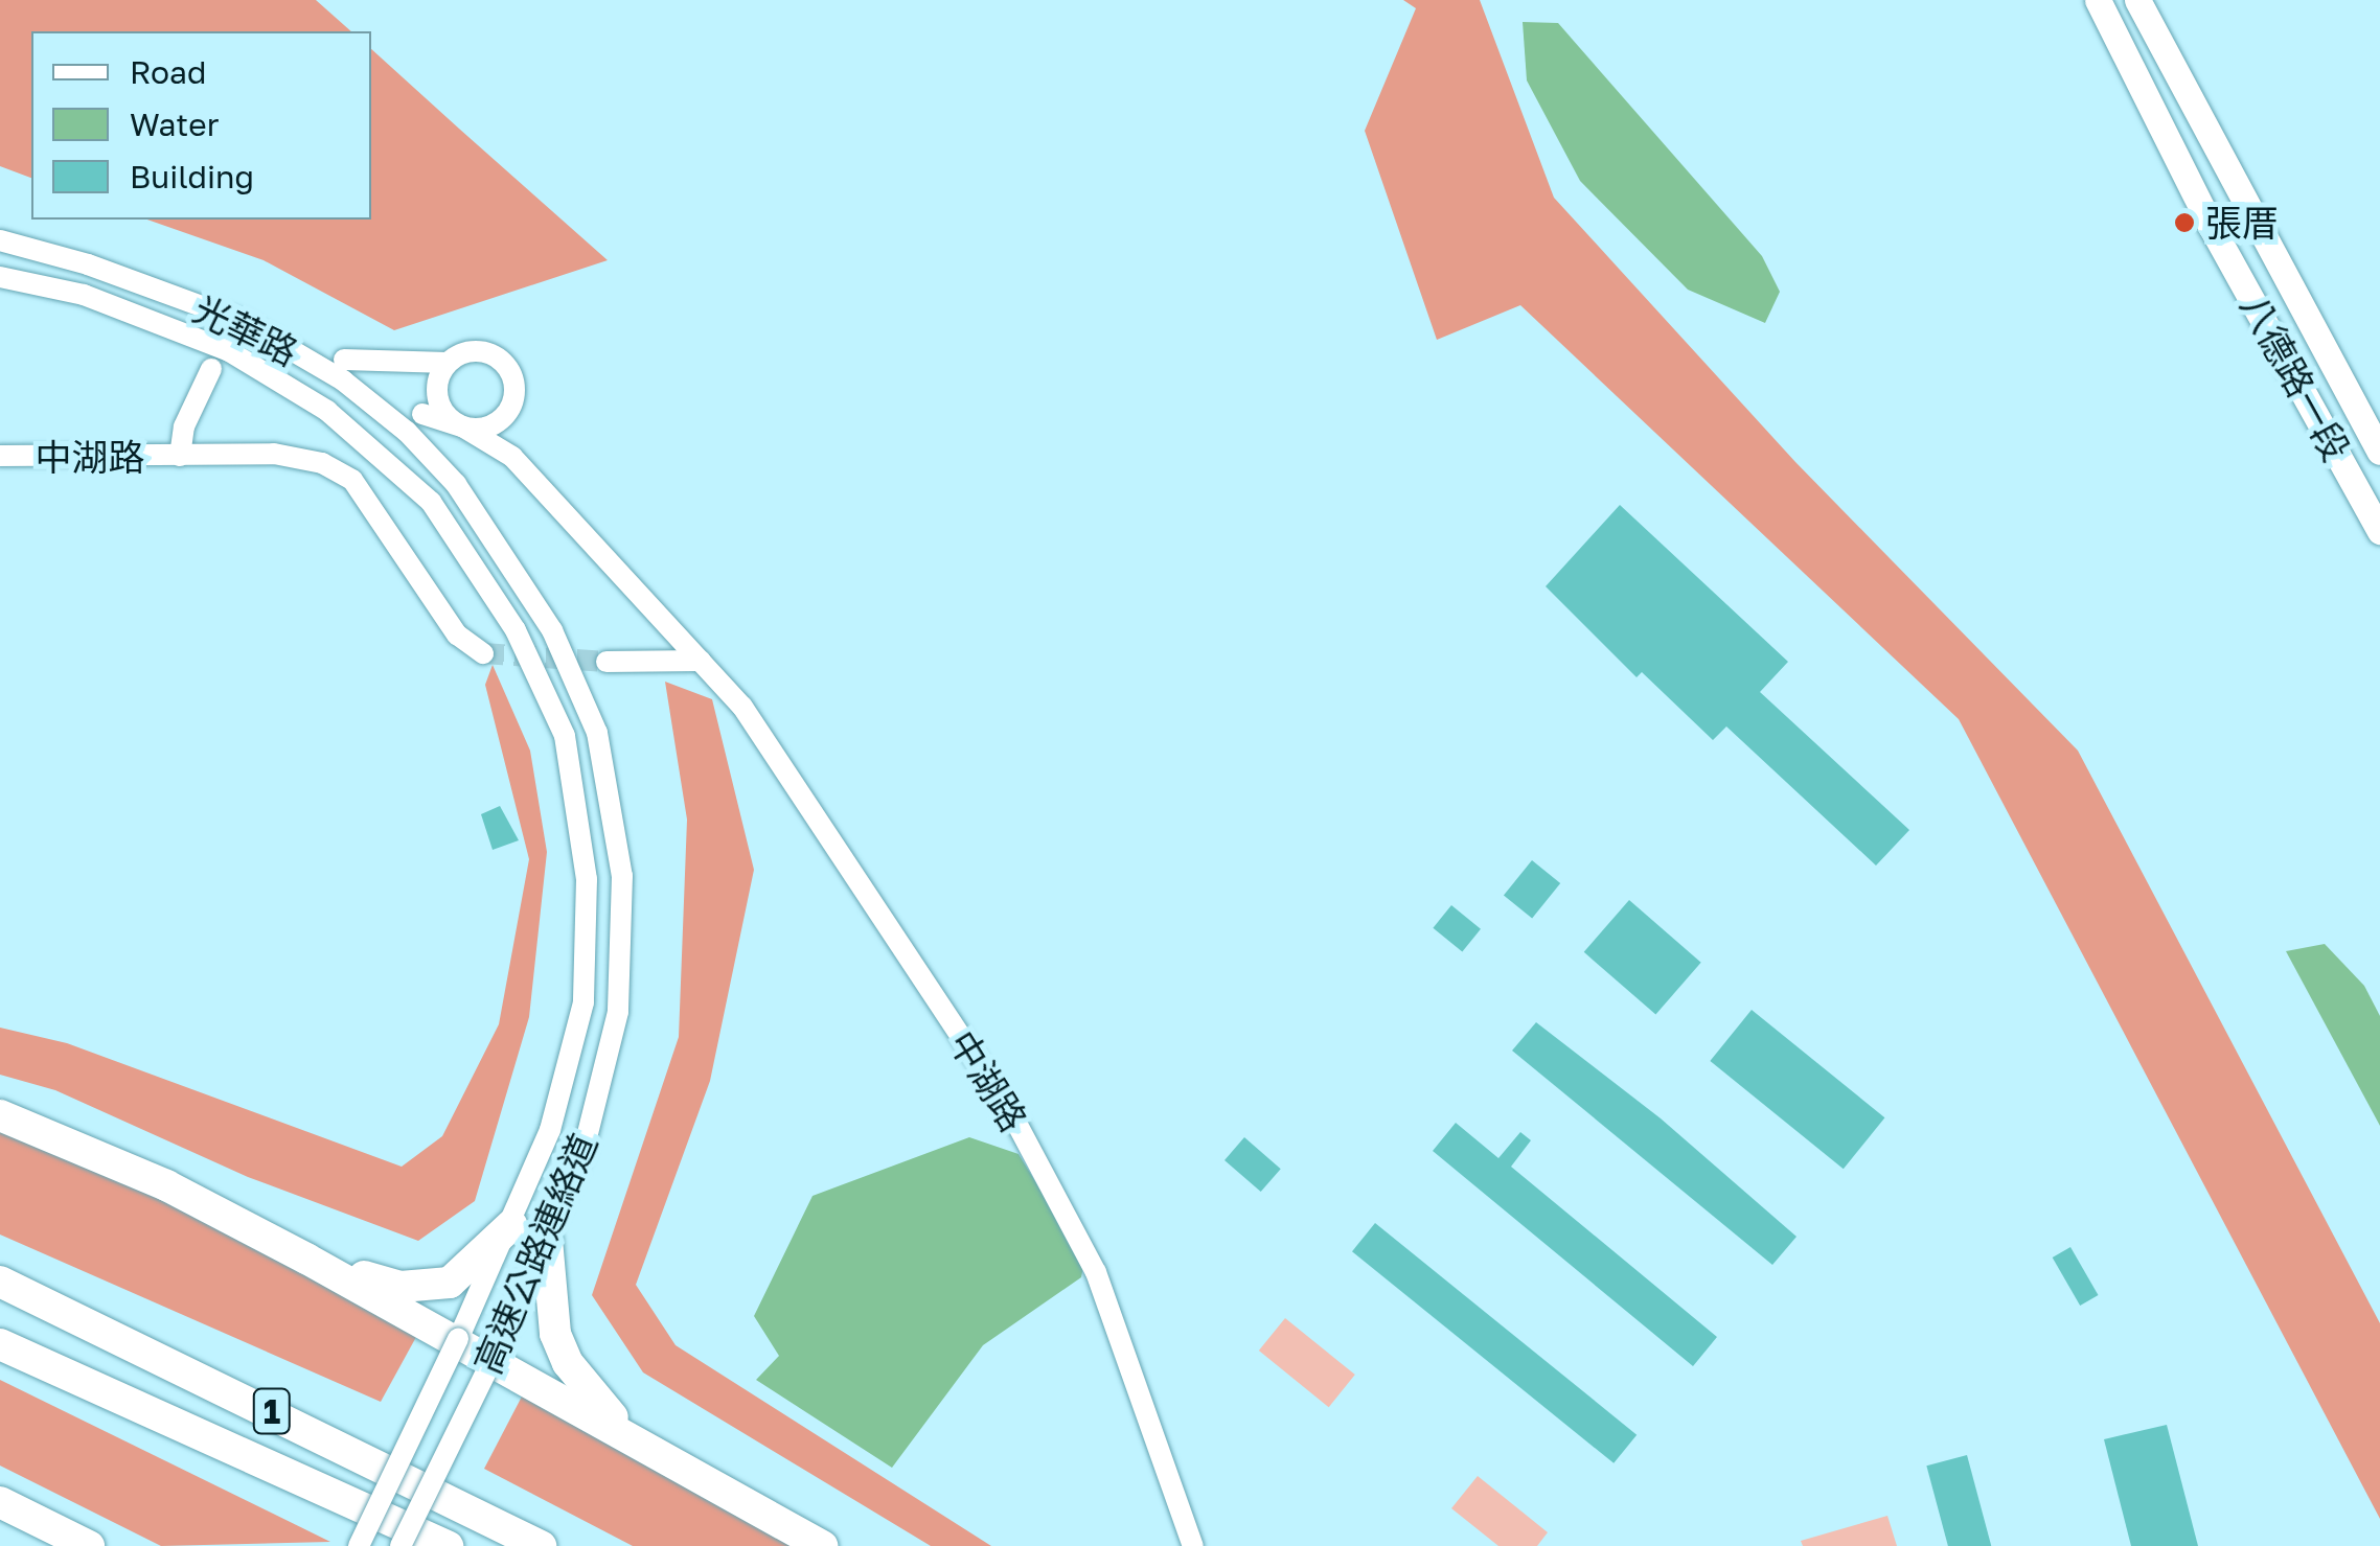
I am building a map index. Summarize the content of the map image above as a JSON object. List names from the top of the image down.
{
  "streets": {
    "highway": ["1"],
    "main road": ["八德路一段"],
    "street": ["光華路", "中湖路", "高速公路連絡道"]
  },
  "crossings": [
    ["光華路", "高速公路連絡道"]
  ],
  "places": ["張厝"],
  "legend": ["Road", "Water", "Building"]
}
